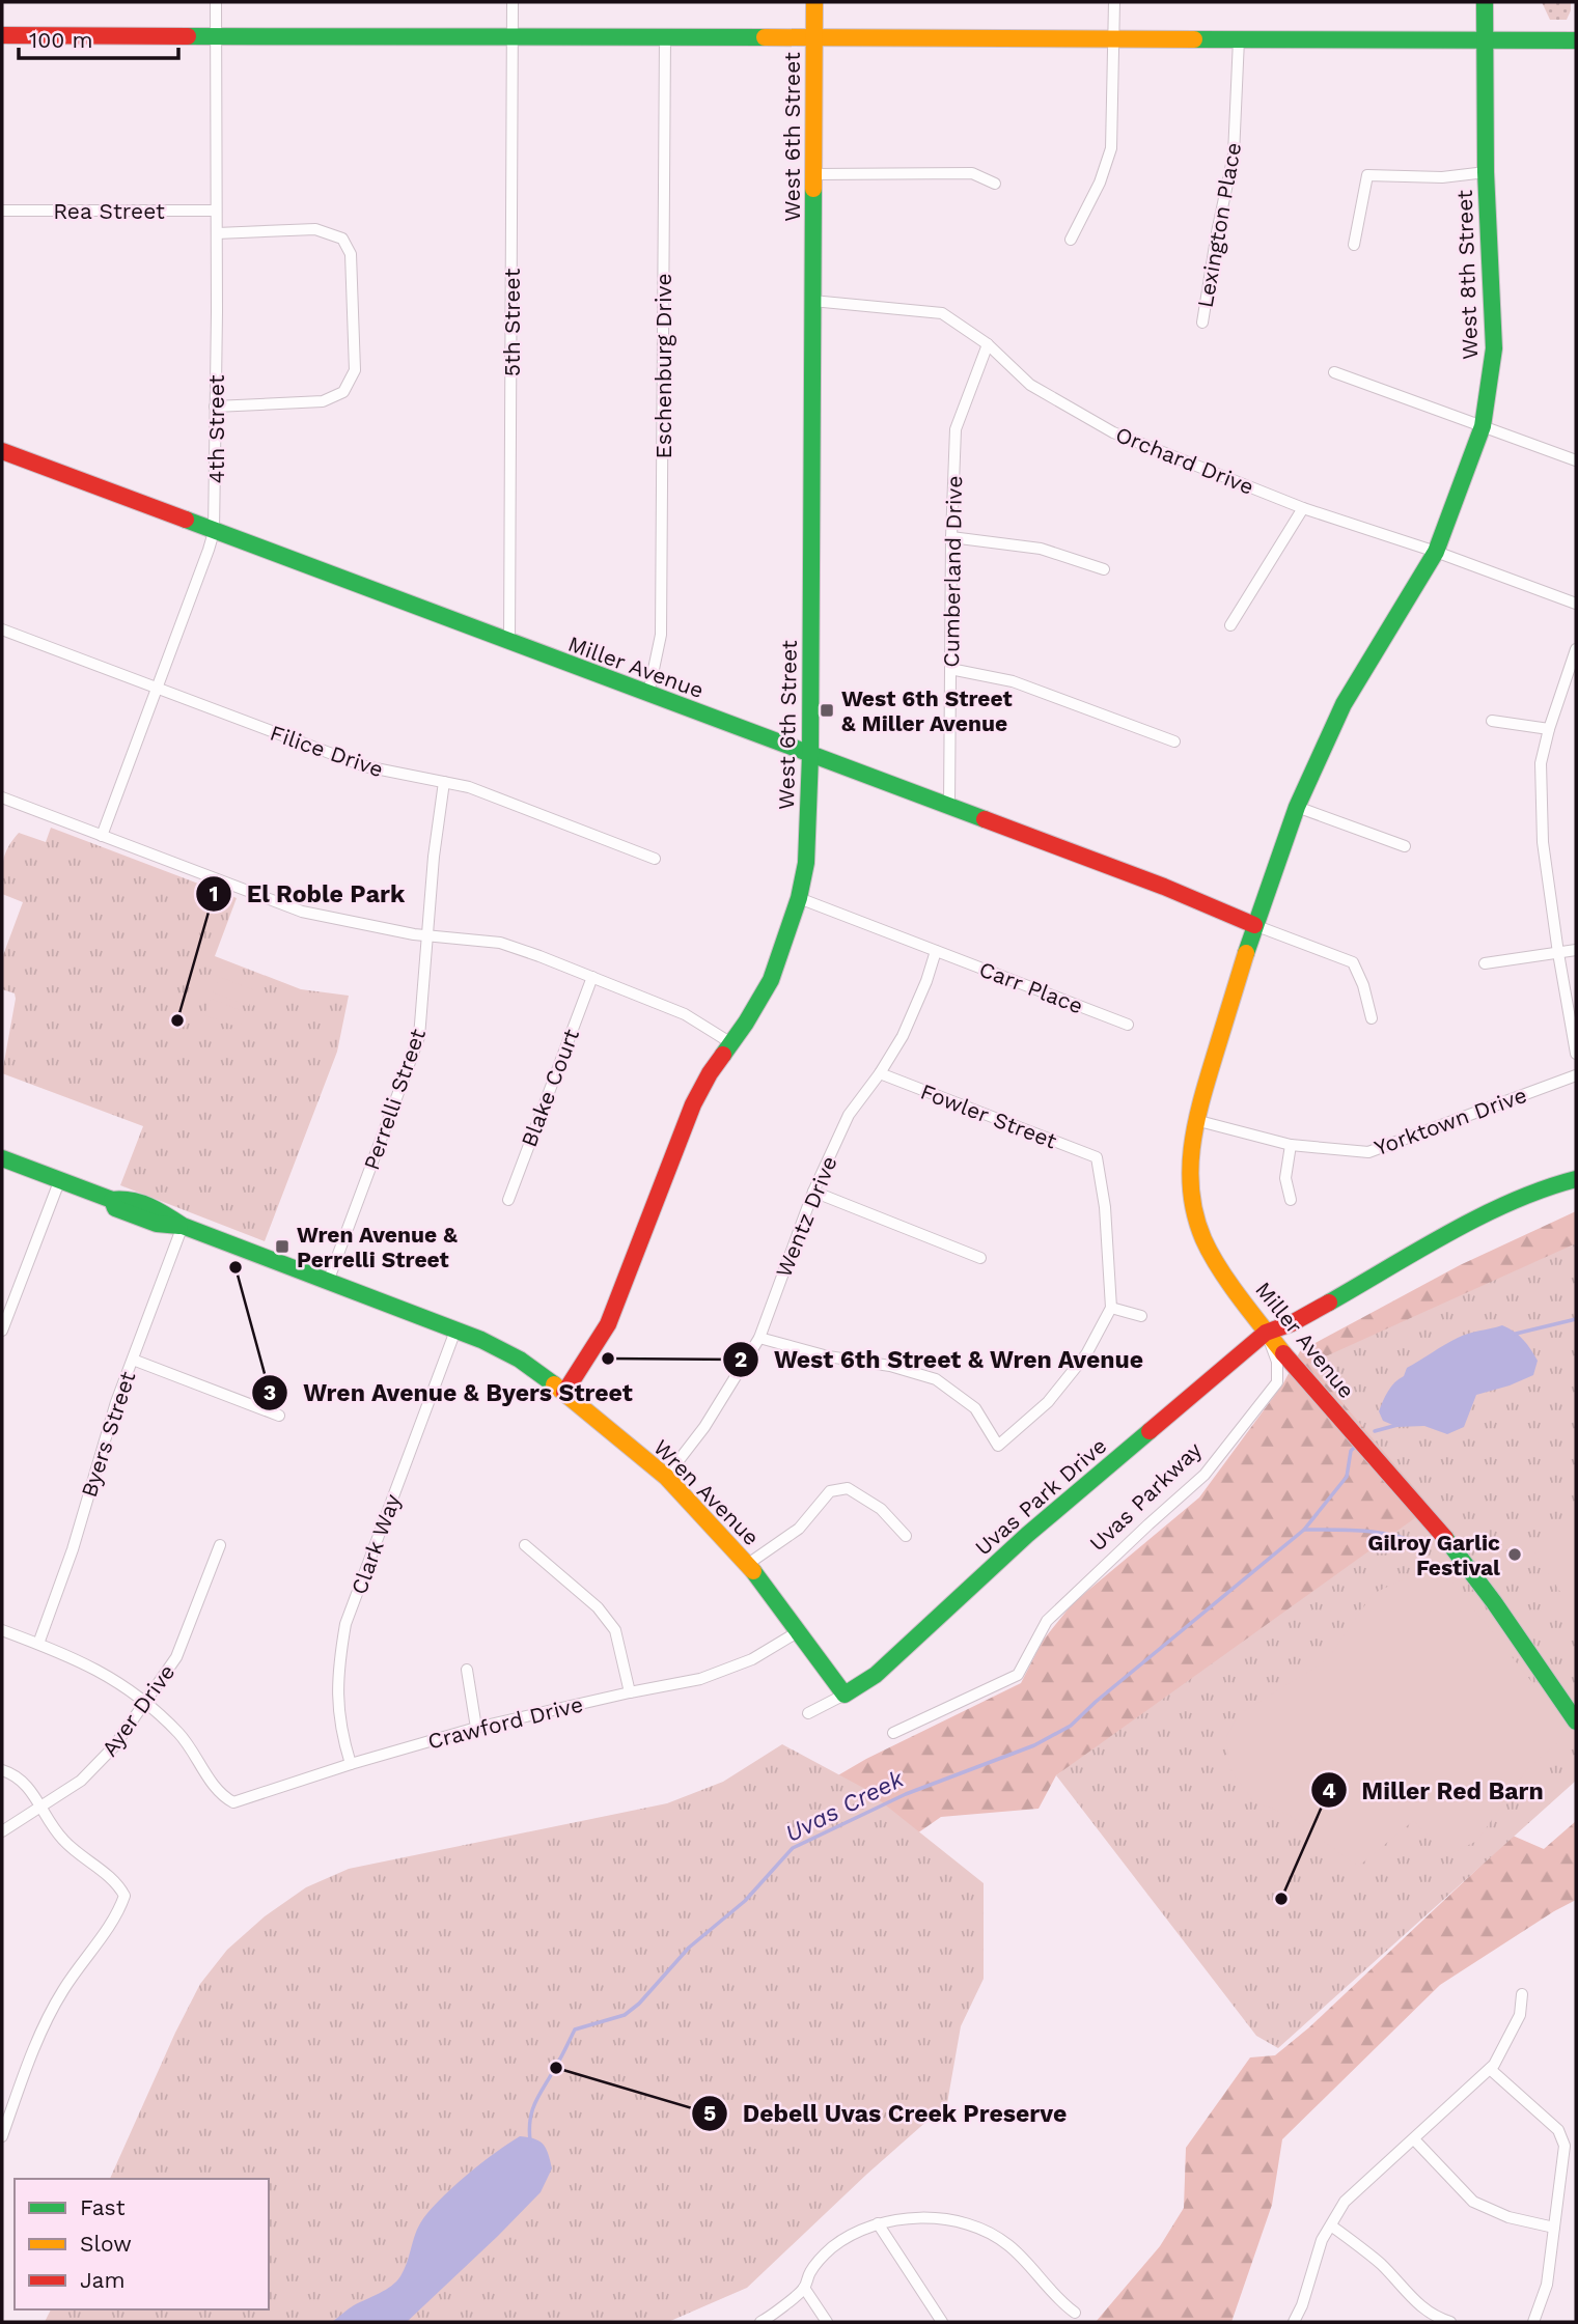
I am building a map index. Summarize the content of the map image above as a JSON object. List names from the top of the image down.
{
  "streets": {
    "street": [
      "West 6th Street",
      "Rea Street",
      "Lexington Place",
      "West 8th Street",
      "5th Street",
      "Eschenburg Drive",
      "4th Street",
      "Orchard Drive",
      "Cumberland Drive",
      "Miller Avenue",
      "Filice Drive",
      "Carr Place",
      "Blake Court",
      "Perrelli Street",
      "Fowler Street",
      "Yorktown Drive",
      "Wentz Drive",
      "Byers Street",
      "Wren Avenue",
      "Uvas Park Drive",
      "Uvas Parkway",
      "Clark Way",
      "Ayer Drive",
      "Crawford Drive"
    ]
  },
  "crossings": [
    ["West 6th Street", "Orchard Drive"],
    ["West 6th Street", "Miller Avenue"],
    ["West 6th Street", "Carr Place"],
    ["West 6th Street", "Wren Avenue"],
    ["Rea Street", "4th Street"],
    ["West 8th Street", "Orchard Drive"],
    ["West 8th Street", "Miller Avenue"],
    ["5th Street", "Miller Avenue"],
    ["Eschenburg Drive", "Miller Avenue"],
    ["4th Street", "Miller Avenue"],
    ["4th Street", "Filice Drive"],
    ["Orchard Drive", "Cumberland Drive"],
    ["Cumberland Drive", "Miller Avenue"],
    ["Miller Avenue", "Yorktown Drive"],
    ["Miller Avenue", "Uvas Park Drive"],
    ["Miller Avenue", "Uvas Parkway"],
    ["Filice Drive", "Perrelli Street"],
    ["Carr Place", "Wentz Drive"],
    ["Perrelli Street", "Wren Avenue"],
    ["Fowler Street", "Wentz Drive"],
    ["Wentz Drive", "Wren Avenue"],
    ["Byers Street", "Wren Avenue"],
    ["Wren Avenue", "Uvas Park Drive"],
    ["Wren Avenue", "Clark Way"],
    ["Wren Avenue", "Crawford Drive"],
    ["Uvas Park Drive", "Uvas Parkway"],
    ["Clark Way", "Crawford Drive"],
    ["Ayer Drive", "Crawford Drive"]
  ],
  "water": ["Uvas Creek"],
  "places": {
    "transit": ["West 6th Street & Miller Avenue", "Wren Avenue & Perrelli Street"],
    "other": [
      "El Roble Park",
      "Wren Avenue & Byers Street",
      "West 6th Street & Wren Avenue",
      "Gilroy Garlic Festival",
      "Miller Red Barn",
      "Debell Uvas Creek Preserve"
    ]
  },
  "legend": ["Fast", "Slow", "Jam"],
  "scale_bar": "100 m"
}
